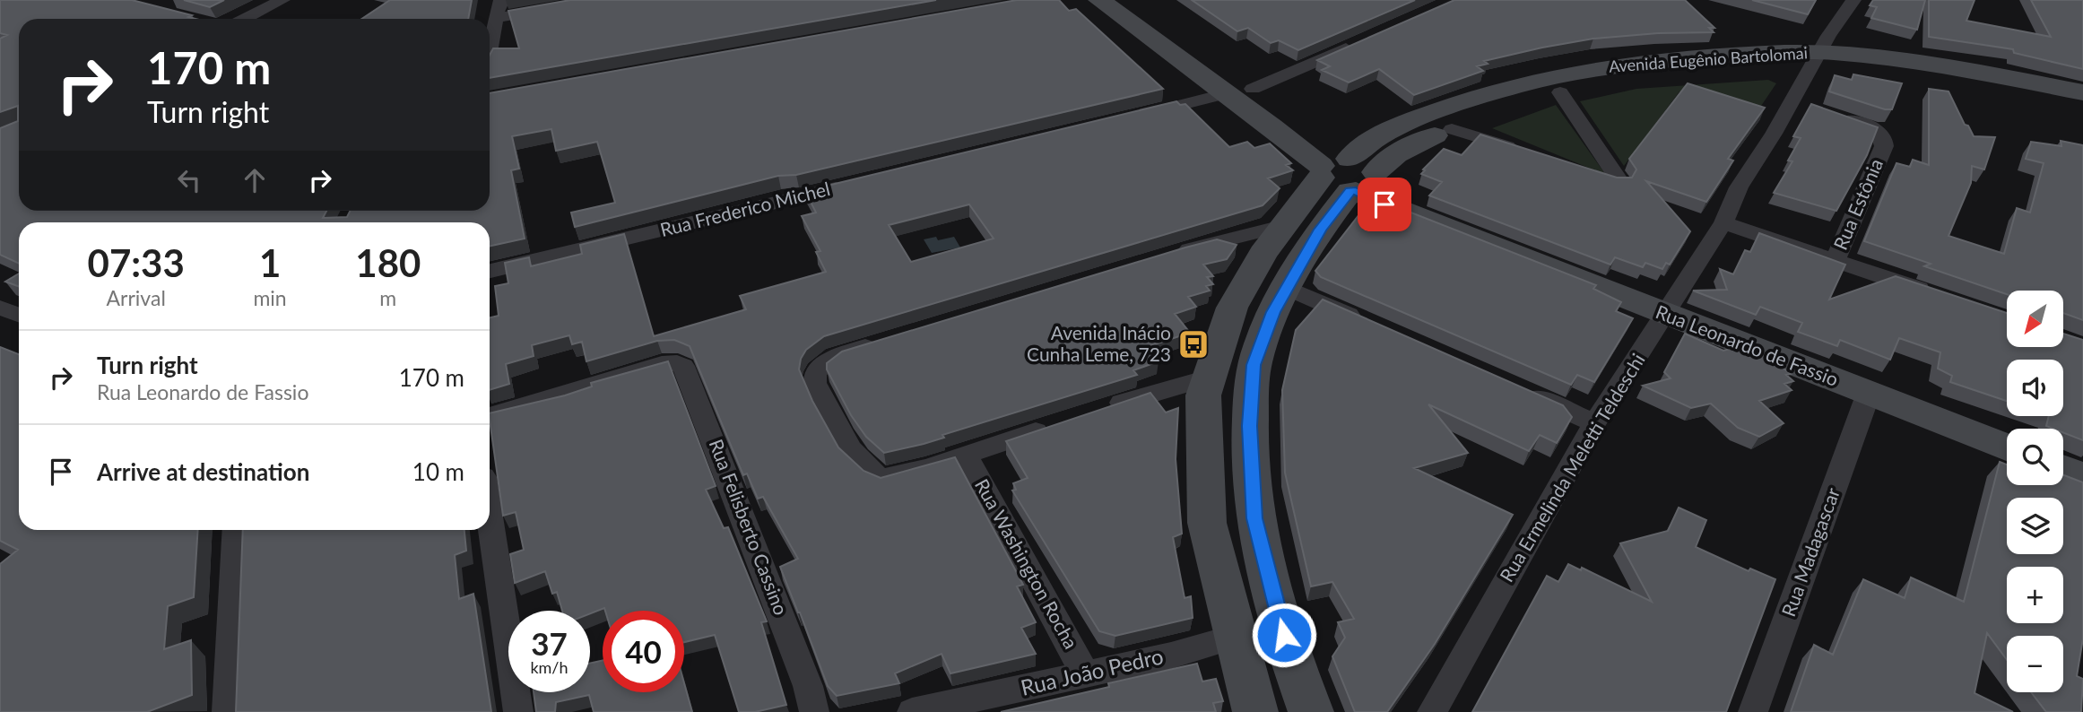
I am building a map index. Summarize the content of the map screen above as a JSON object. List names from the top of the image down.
{
  "streets": {
    "street": [
      "Avenida Eugênio Bartolomai",
      "Rua Estônia",
      "Rua Frederico Michel",
      "Rua Leonardo de Fassio",
      "Rua Ermelinda Meletti Teldeschi",
      "Rua Felisberto Cassino",
      "Rua Madagascar",
      "Rua Washington Rocha",
      "Rua João Pedro"
    ]
  },
  "crossings": [
    ["Avenida Eugênio Bartolomai", "Rua Leonardo de Fassio"],
    ["Avenida Eugênio Bartolomai", "Rua Ermelinda Meletti Teldeschi"],
    ["Rua Leonardo de Fassio", "Rua Ermelinda Meletti Teldeschi"],
    ["Rua Leonardo de Fassio", "Rua Madagascar"],
    ["Rua Washington Rocha", "Rua João Pedro"]
  ],
  "places": {
    "bus stop": ["Avenida Inácio Cunha Leme, 723"]
  },
  "north": "bottom left",
  "page": {
    "turn": ["170 m", "Turn right"],
    "eta": [
      "07:33",
      "Arrival",
      "1",
      "min",
      "180",
      "m"
    ],
    "map_buttons": ["+", "−"],
    "list": [
      {
        "name": "Turn right",
        "note": "Rua Leonardo de Fassio",
        "value": "170 m"
      },
      {
        "name": "Arrive at destination",
        "value": "10 m"
      }
    ],
    "speed": "37 km/h",
    "limit": "40"
  }
}
